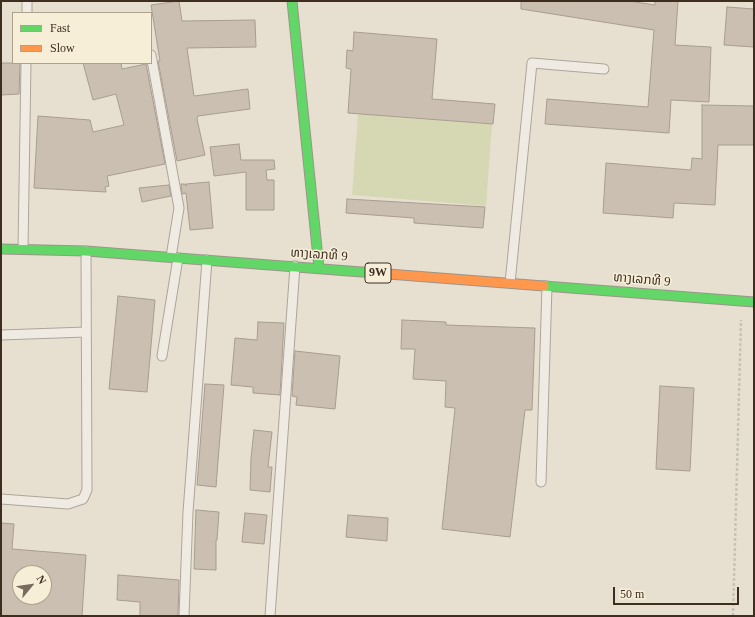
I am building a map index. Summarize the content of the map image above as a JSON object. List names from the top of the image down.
{
  "streets": {
    "main road": ["ທາງເລກທີ 9", "9W"]
  },
  "legend": ["Fast", "Slow"],
  "scale_bar": "50 m",
  "north": "top right"
}
